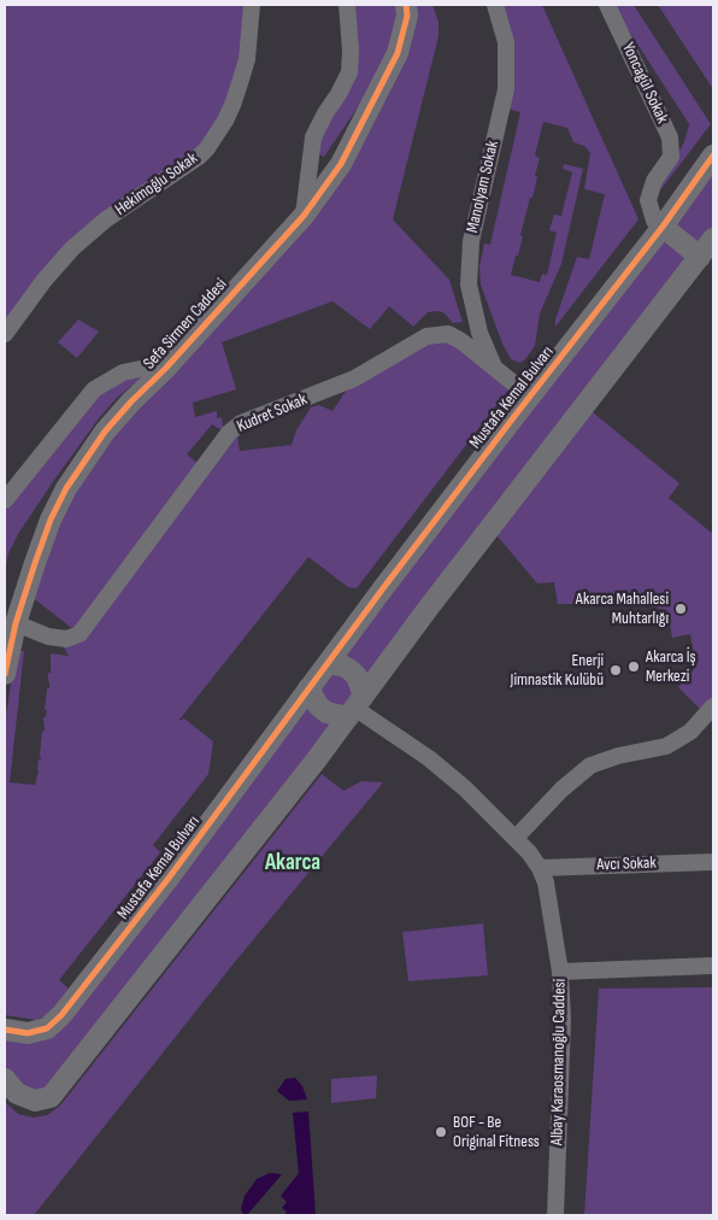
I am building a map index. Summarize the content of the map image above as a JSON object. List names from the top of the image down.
{
  "streets": {
    "street": [
      "Yoncagül Sokak",
      "Hekimoğlu Sokak",
      "Manolyam Sokak",
      "Sefa Sirmen Caddesi",
      "Mustafa Kemal Bulvarı",
      "Kudret Sokak",
      "Avcı Sokak",
      "Albay Karaosmanoğlu Caddesi"
    ]
  },
  "crossings": [
    ["Yoncagül Sokak", "Mustafa Kemal Bulvarı"],
    ["Manolyam Sokak", "Kudret Sokak"],
    ["Sefa Sirmen Caddesi", "Kudret Sokak"],
    ["Mustafa Kemal Bulvarı", "Kudret Sokak"],
    ["Mustafa Kemal Bulvarı", "Albay Karaosmanoğlu Caddesi"],
    ["Avcı Sokak", "Albay Karaosmanoğlu Caddesi"]
  ],
  "districts": ["Akarca"],
  "places": [
    "Akarca Mahallesi Muhtarlığı",
    "Akarca İş Merkezi",
    "Enerji Jimnastik Kulübü",
    "BOF - Be Original Fitness"
  ]
}
